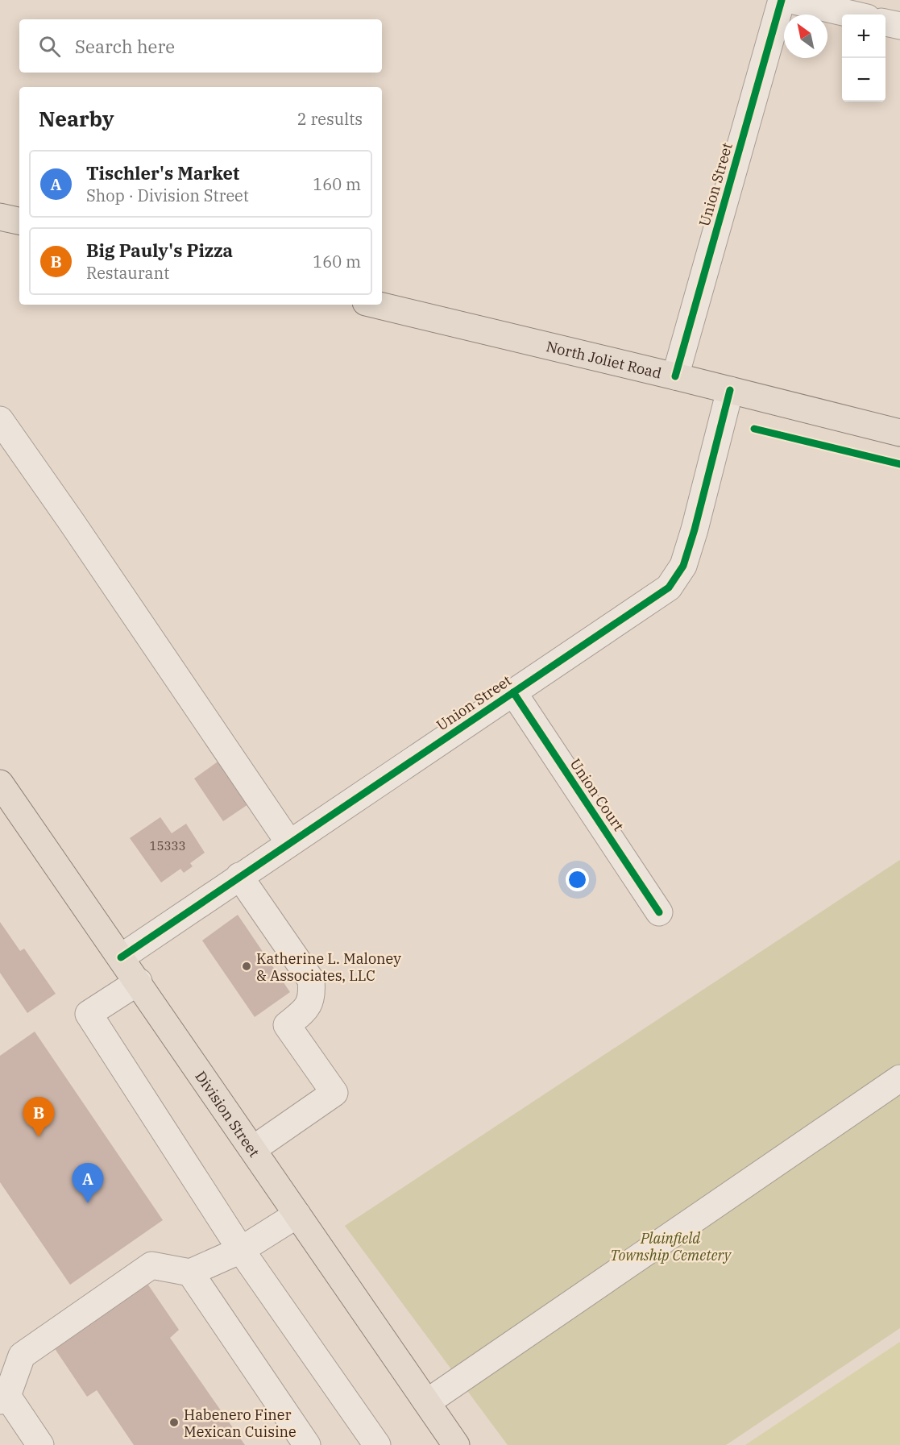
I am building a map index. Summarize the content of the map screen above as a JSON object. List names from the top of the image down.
{
  "streets": {
    "main road": ["North Joliet Road", "Division Street"],
    "street": ["Union Street", "Union Court"]
  },
  "crossings": [
    ["Union Street", "North Joliet Road"],
    ["Union Street", "Union Court"],
    ["Union Street", "Division Street"]
  ],
  "parks": ["Plainfield Township Cemetery"],
  "places": ["Katherine L. Maloney & Associates, LLC", "Habenero Finer Mexican Cuisine"],
  "house_numbers": ["15333"],
  "north": "top left",
  "page": {
    "map_buttons": ["+", "−"],
    "search": "Search here",
    "heading": ["Nearby", "2 results"],
    "list": [
      {
        "mark": "A",
        "name": "Tischler's Market",
        "note": "Shop · Division Street",
        "value": "160 m"
      },
      {
        "mark": "B",
        "name": "Big Pauly's Pizza",
        "note": "Restaurant",
        "value": "160 m"
      }
    ],
    "pins": ["B", "A"]
  }
}
